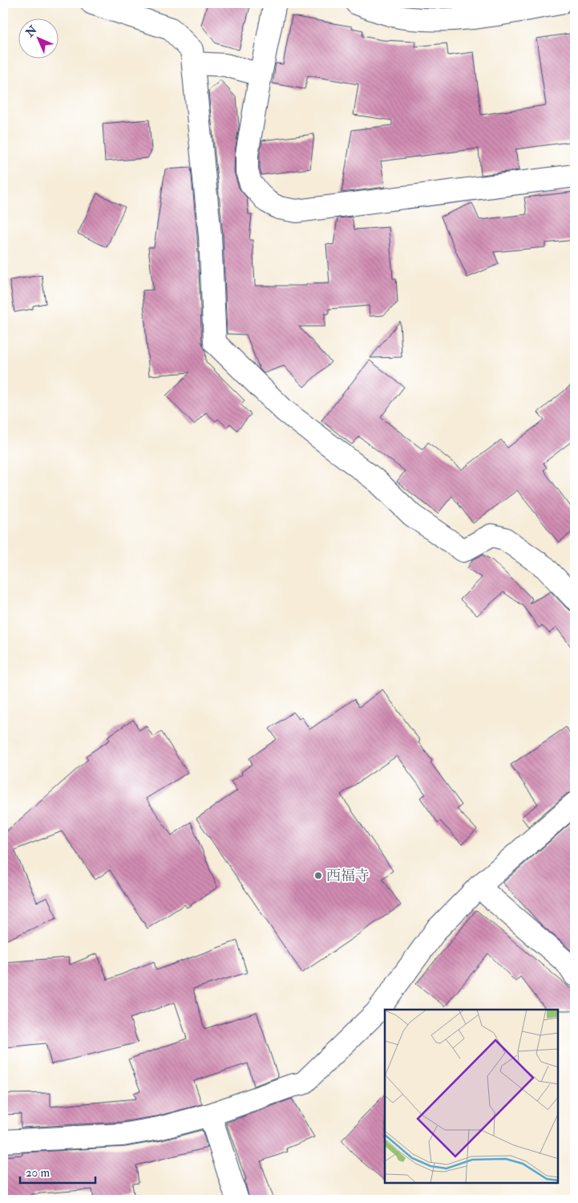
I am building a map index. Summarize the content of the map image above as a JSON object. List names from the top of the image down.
{
  "places": ["西福寺"],
  "scale_bar": "20 m",
  "north": "top left"
}
